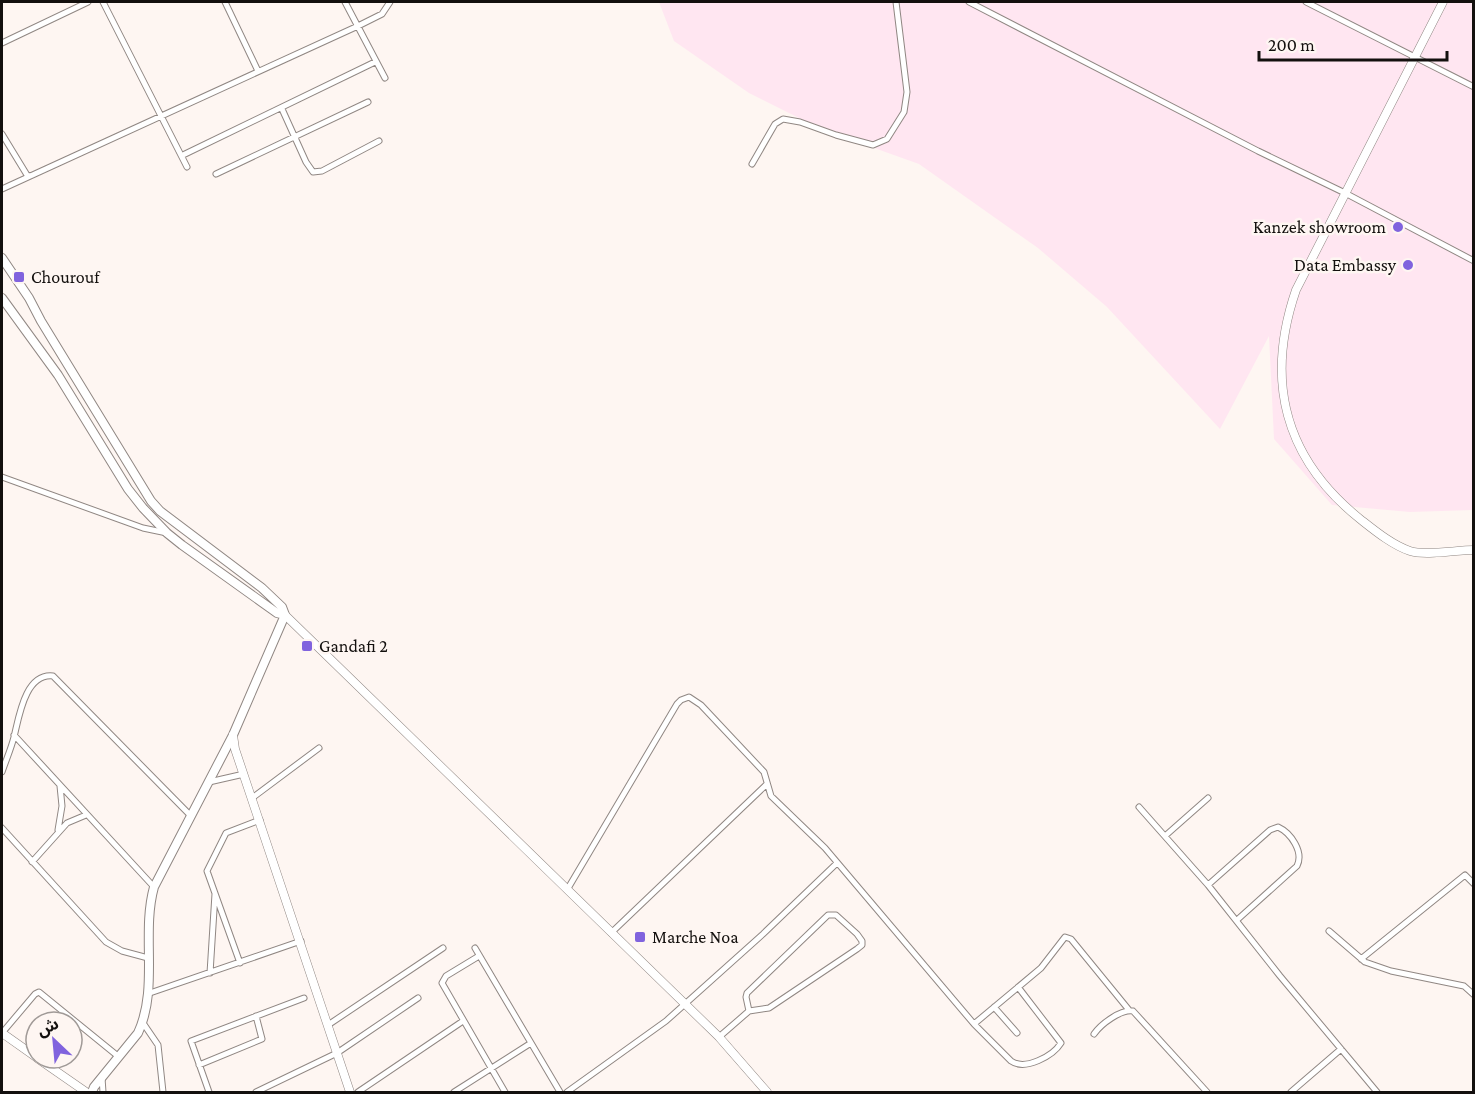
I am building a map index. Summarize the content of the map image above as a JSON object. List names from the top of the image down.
{
  "places": {
    "other": ["Kanzek showroom", "Data Embassy"],
    "transit": ["Chourouf", "Gandafi 2", "Marche Noa"]
  },
  "scale_bar": "200 m",
  "north": "top left"
}
